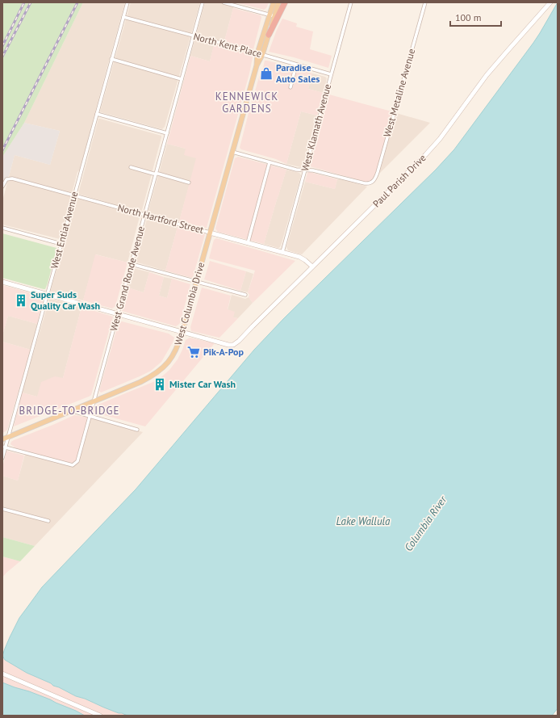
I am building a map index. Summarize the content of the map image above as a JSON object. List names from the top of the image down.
{
  "streets": {
    "main road": ["West Columbia Drive"],
    "street": [
      "North Kent Place",
      "West Metaline Avenue",
      "West Klamath Avenue",
      "Paul Parish Drive",
      "North Hartford Street",
      "West Entiat Avenue",
      "West Grand Ronde Avenue"
    ]
  },
  "crossings": [
    ["North Kent Place", "West Klamath Avenue"],
    ["North Kent Place", "West Entiat Avenue"],
    ["North Kent Place", "West Grand Ronde Avenue"],
    ["North Kent Place", "West Columbia Drive"],
    ["West Metaline Avenue", "West Klamath Avenue"],
    ["West Klamath Avenue", "North Hartford Street"],
    ["Paul Parish Drive", "North Hartford Street"],
    ["Paul Parish Drive", "West Columbia Drive"],
    ["North Hartford Street", "West Entiat Avenue"],
    ["North Hartford Street", "West Grand Ronde Avenue"],
    ["North Hartford Street", "West Columbia Drive"],
    ["West Entiat Avenue", "West Grand Ronde Avenue"],
    ["West Entiat Avenue", "West Columbia Drive"],
    ["West Grand Ronde Avenue", "West Columbia Drive"]
  ],
  "districts": ["KENNEWICK GARDENS", "BRIDGE-TO-BRIDGE"],
  "water": ["Lake Wallula", "Columbia River"],
  "places": {
    "shop": ["Paradise Auto Sales"],
    "building": ["Super Suds Quality Car Wash", "Mister Car Wash"],
    "supermarket": ["Pik-A-Pop"]
  },
  "scale_bar": "100 m"
}
